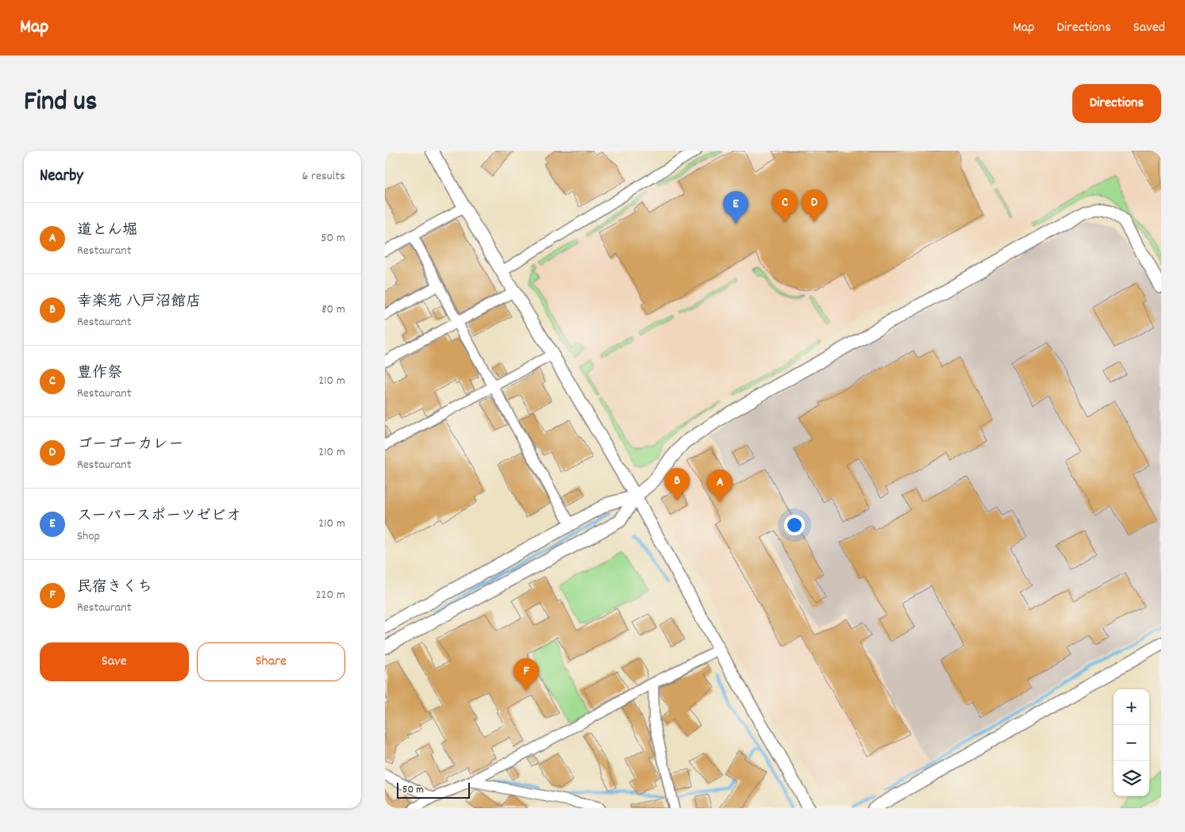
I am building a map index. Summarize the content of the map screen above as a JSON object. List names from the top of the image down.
{
  "scale_bar": "50 m",
  "page": {
    "header": "Map",
    "nav": ["Map", "Directions", "Saved"],
    "title": "Find us",
    "buttons": [
      "Directions",
      ["Save", "Share"]
    ],
    "heading": ["Nearby", "6 results"],
    "pins": [
      "C",
      "D",
      "E",
      "B",
      "A",
      "F"
    ],
    "list": [
      {
        "mark": "A",
        "name": "道とん堀",
        "note": "Restaurant",
        "value": "50 m"
      },
      {
        "mark": "B",
        "name": "幸楽苑 八戸沼館店",
        "note": "Restaurant",
        "value": "80 m"
      },
      {
        "mark": "C",
        "name": "豊作祭",
        "note": "Restaurant",
        "value": "210 m"
      },
      {
        "mark": "D",
        "name": "ゴーゴーカレー",
        "note": "Restaurant",
        "value": "210 m"
      },
      {
        "mark": "E",
        "name": "スーパースポーツゼビオ",
        "note": "Shop",
        "value": "210 m"
      },
      {
        "mark": "F",
        "name": "民宿きくち",
        "note": "Restaurant",
        "value": "220 m"
      }
    ],
    "map_buttons": ["+", "−"],
    "scale": "50 m"
  }
}
